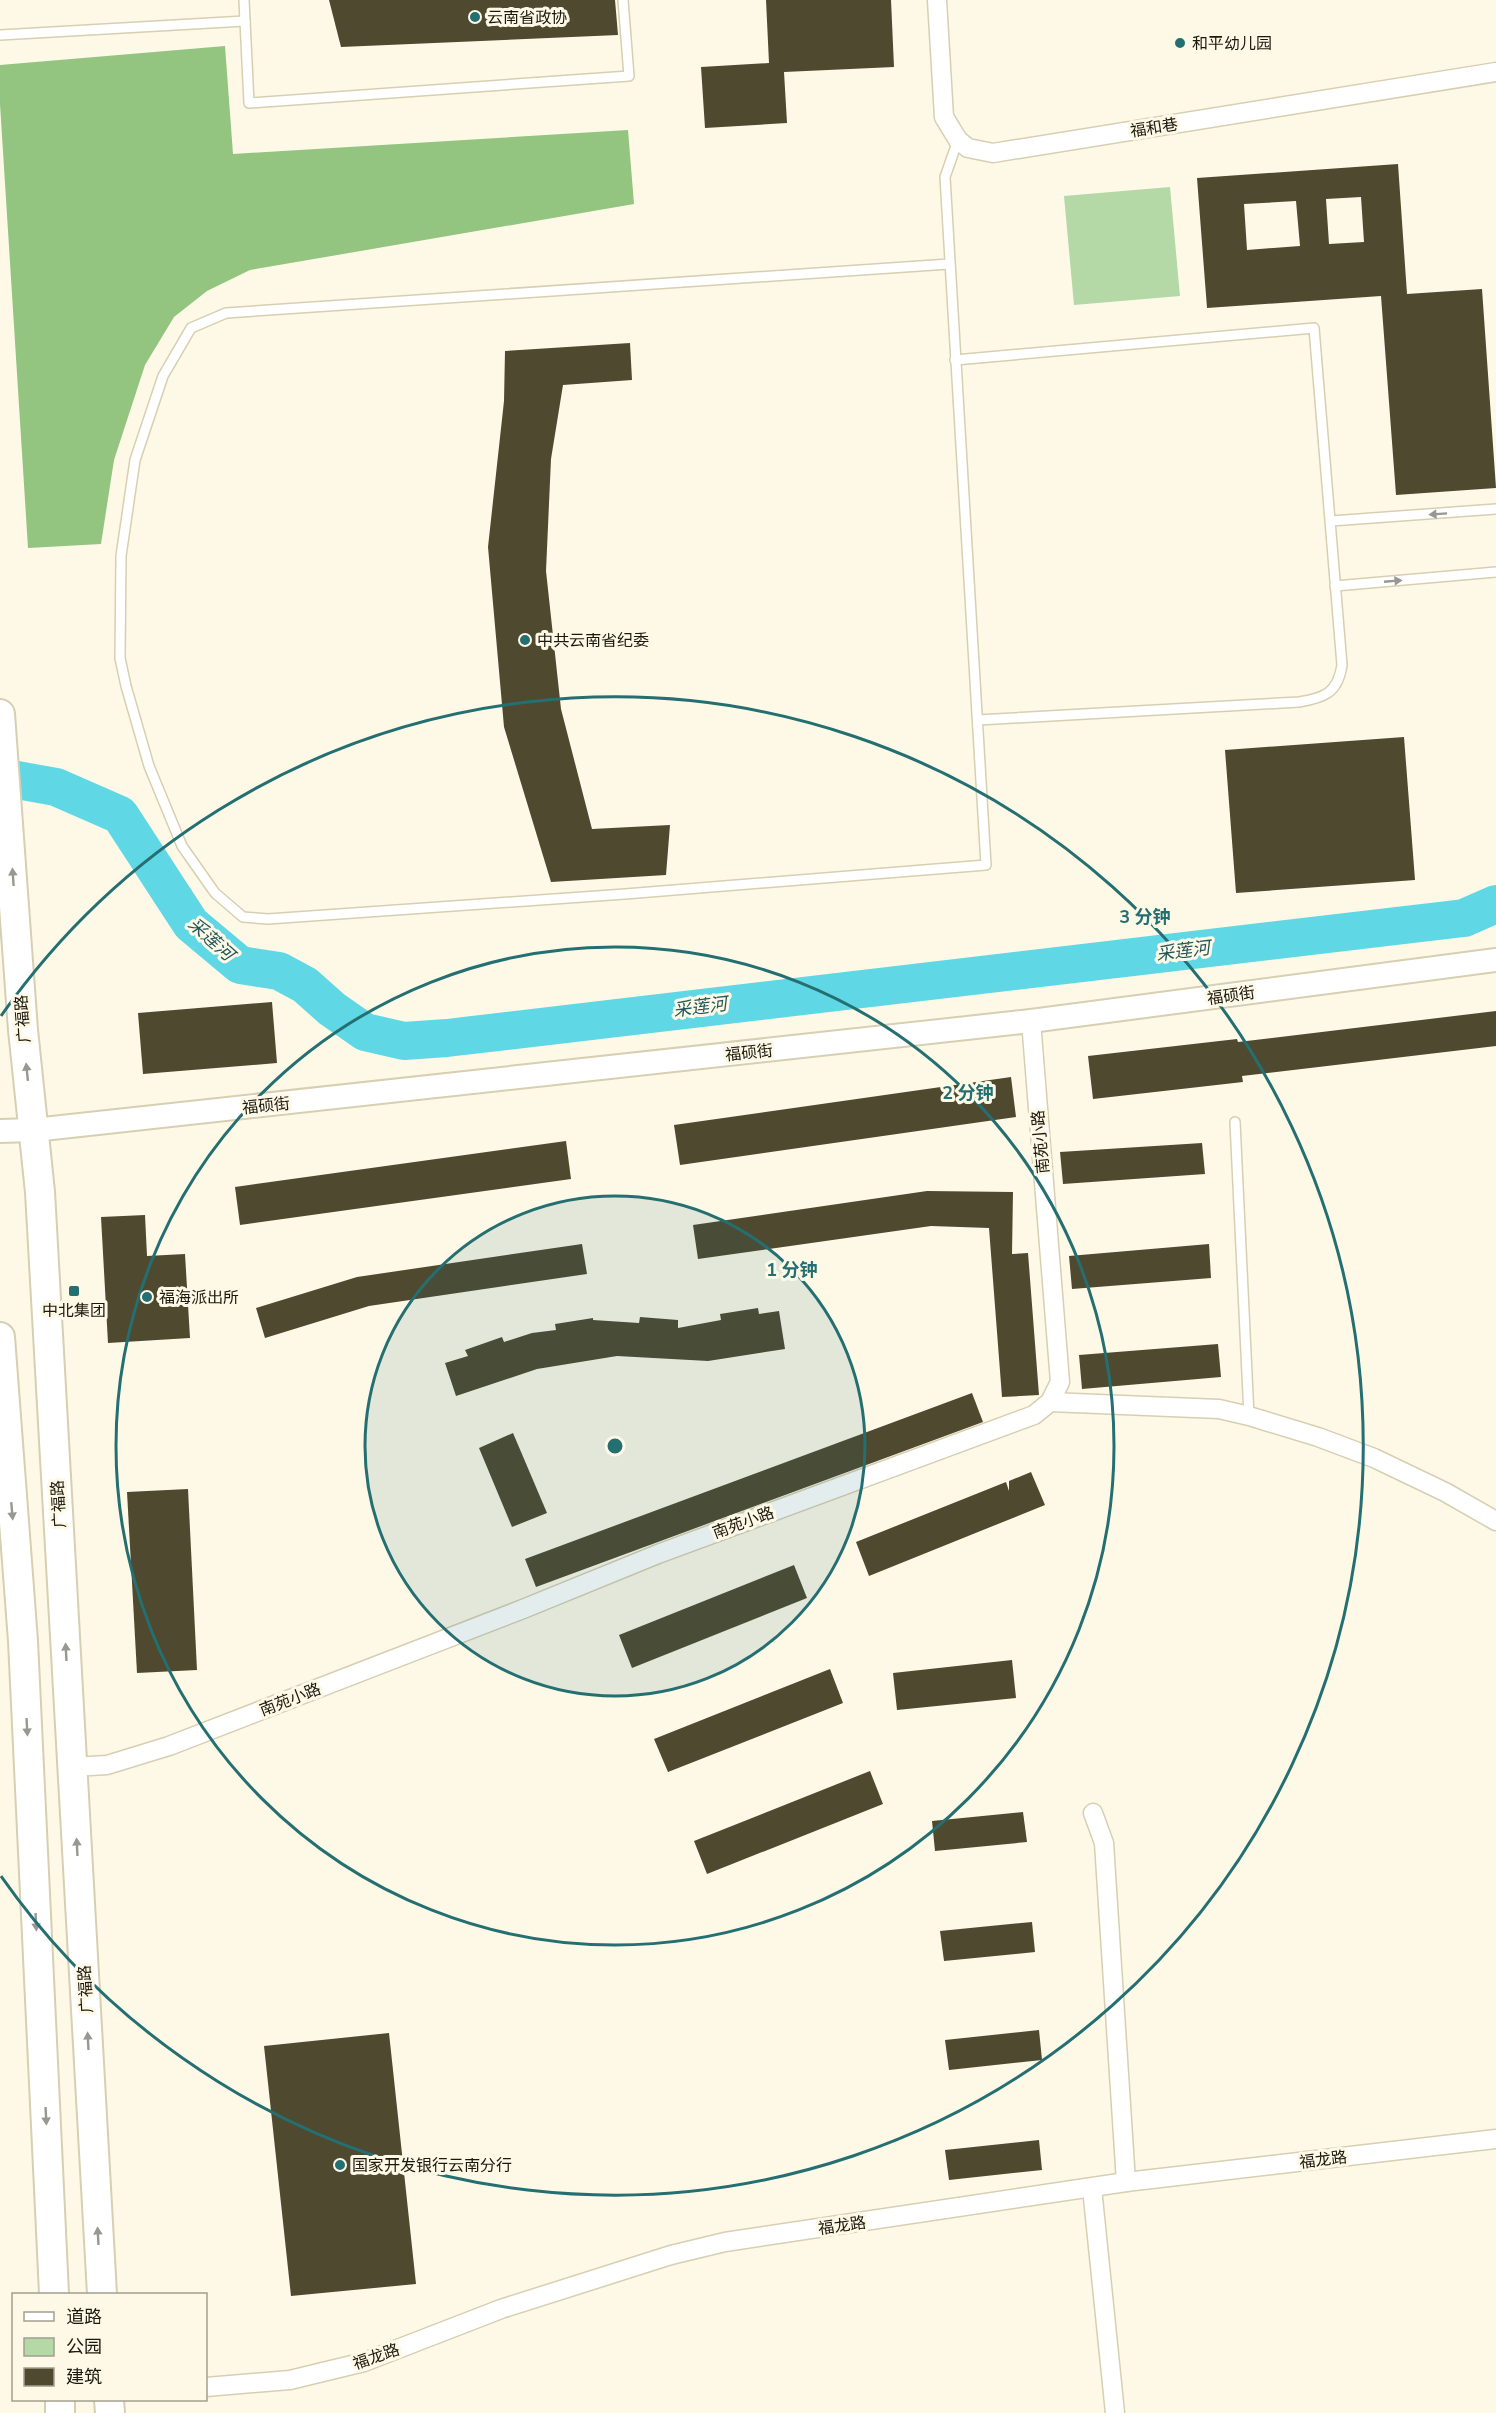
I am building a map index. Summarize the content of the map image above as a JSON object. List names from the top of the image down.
{
  "streets": {
    "main road": ["广福路"],
    "street": [
      "福和巷",
      "福硕街",
      "南苑小路",
      "福龙路"
    ]
  },
  "crossings": [
    ["福硕街", "广福路"],
    ["福硕街", "南苑小路"],
    ["广福路", "南苑小路"]
  ],
  "water": ["采莲河"],
  "places": {
    "other": [
      "云南省政协",
      "和平幼儿园",
      "中共云南省纪委",
      "福海派出所",
      "国家开发银行云南分行"
    ],
    "transit": ["中北集团"]
  },
  "legend": ["道路", "公园", "建筑"],
  "rings": ["3 分钟", "2 分钟", "1 分钟"]
}
